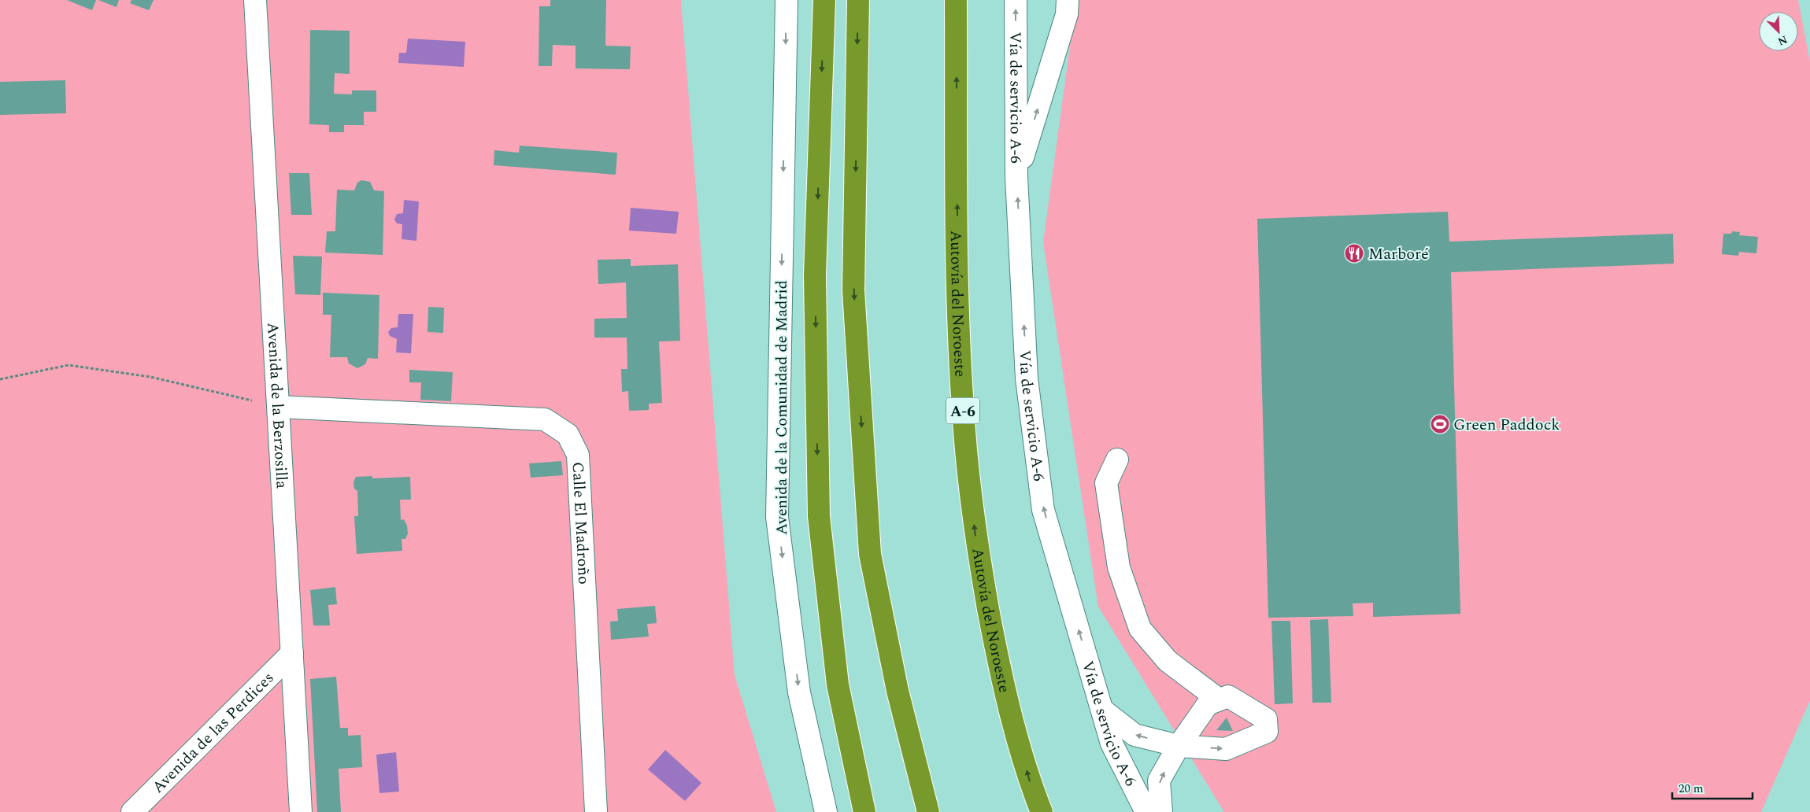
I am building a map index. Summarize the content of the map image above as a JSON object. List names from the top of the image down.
{
  "streets": {
    "highway": ["Autovía del Noroeste", "A-6"],
    "street": [
      "Vía de servicio A-6",
      "Avenida de la Berzosilla",
      "Avenida de la Comunidad de Madrid",
      "Calle El Madroño",
      "Avenida de las Perdices"
    ]
  },
  "crossings": [
    ["Avenida de la Berzosilla", "Calle El Madroño"],
    ["Avenida de la Berzosilla", "Avenida de las Perdices"]
  ],
  "one_way": ["Vía de servicio A-6", "Avenida de la Comunidad de Madrid"],
  "places": {
    "restaurant": ["Marboré"],
    "sports": ["Green Paddock"]
  },
  "scale_bar": "20 m",
  "north": "bottom right"
}
